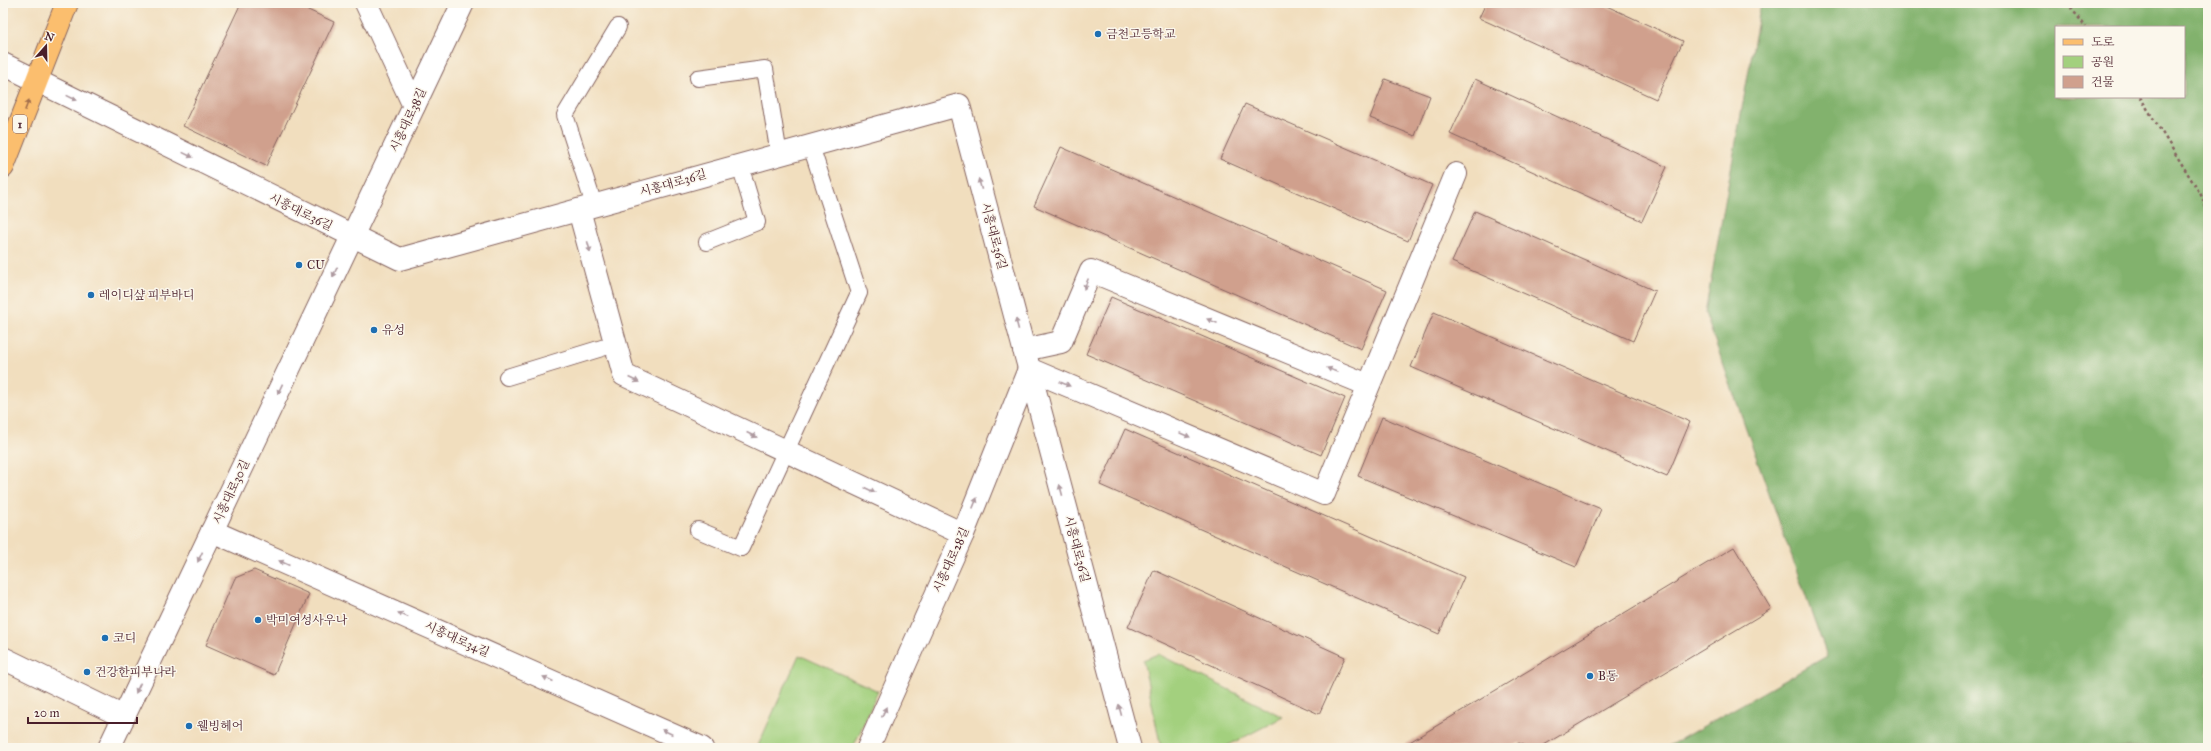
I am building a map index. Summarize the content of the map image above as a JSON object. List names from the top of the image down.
{
  "streets": {
    "main road": ["1"],
    "street": [
      "시흥대로38길",
      "시흥대로36길",
      "시흥대로30길",
      "시흥대로28길",
      "시흥대로34길"
    ]
  },
  "crossings": [
    ["시흥대로38길", "시흥대로36길"],
    ["시흥대로38길", "시흥대로30길"],
    ["1", "시흥대로36길"],
    ["시흥대로36길", "시흥대로30길"],
    ["시흥대로36길", "시흥대로28길"],
    ["시흥대로30길", "시흥대로34길"]
  ],
  "one_way": ["시흥대로30길", "시흥대로28길", "시흥대로34길"],
  "places": [
    "금천고등학교",
    "CU",
    "레이디샾 피부바디",
    "유성",
    "박미여성사우나",
    "코디",
    "건강한피부나라",
    "B동",
    "웰빙헤어"
  ],
  "legend": ["도로", "공원", "건물"],
  "scale_bar": "20 m",
  "north": "top"
}
